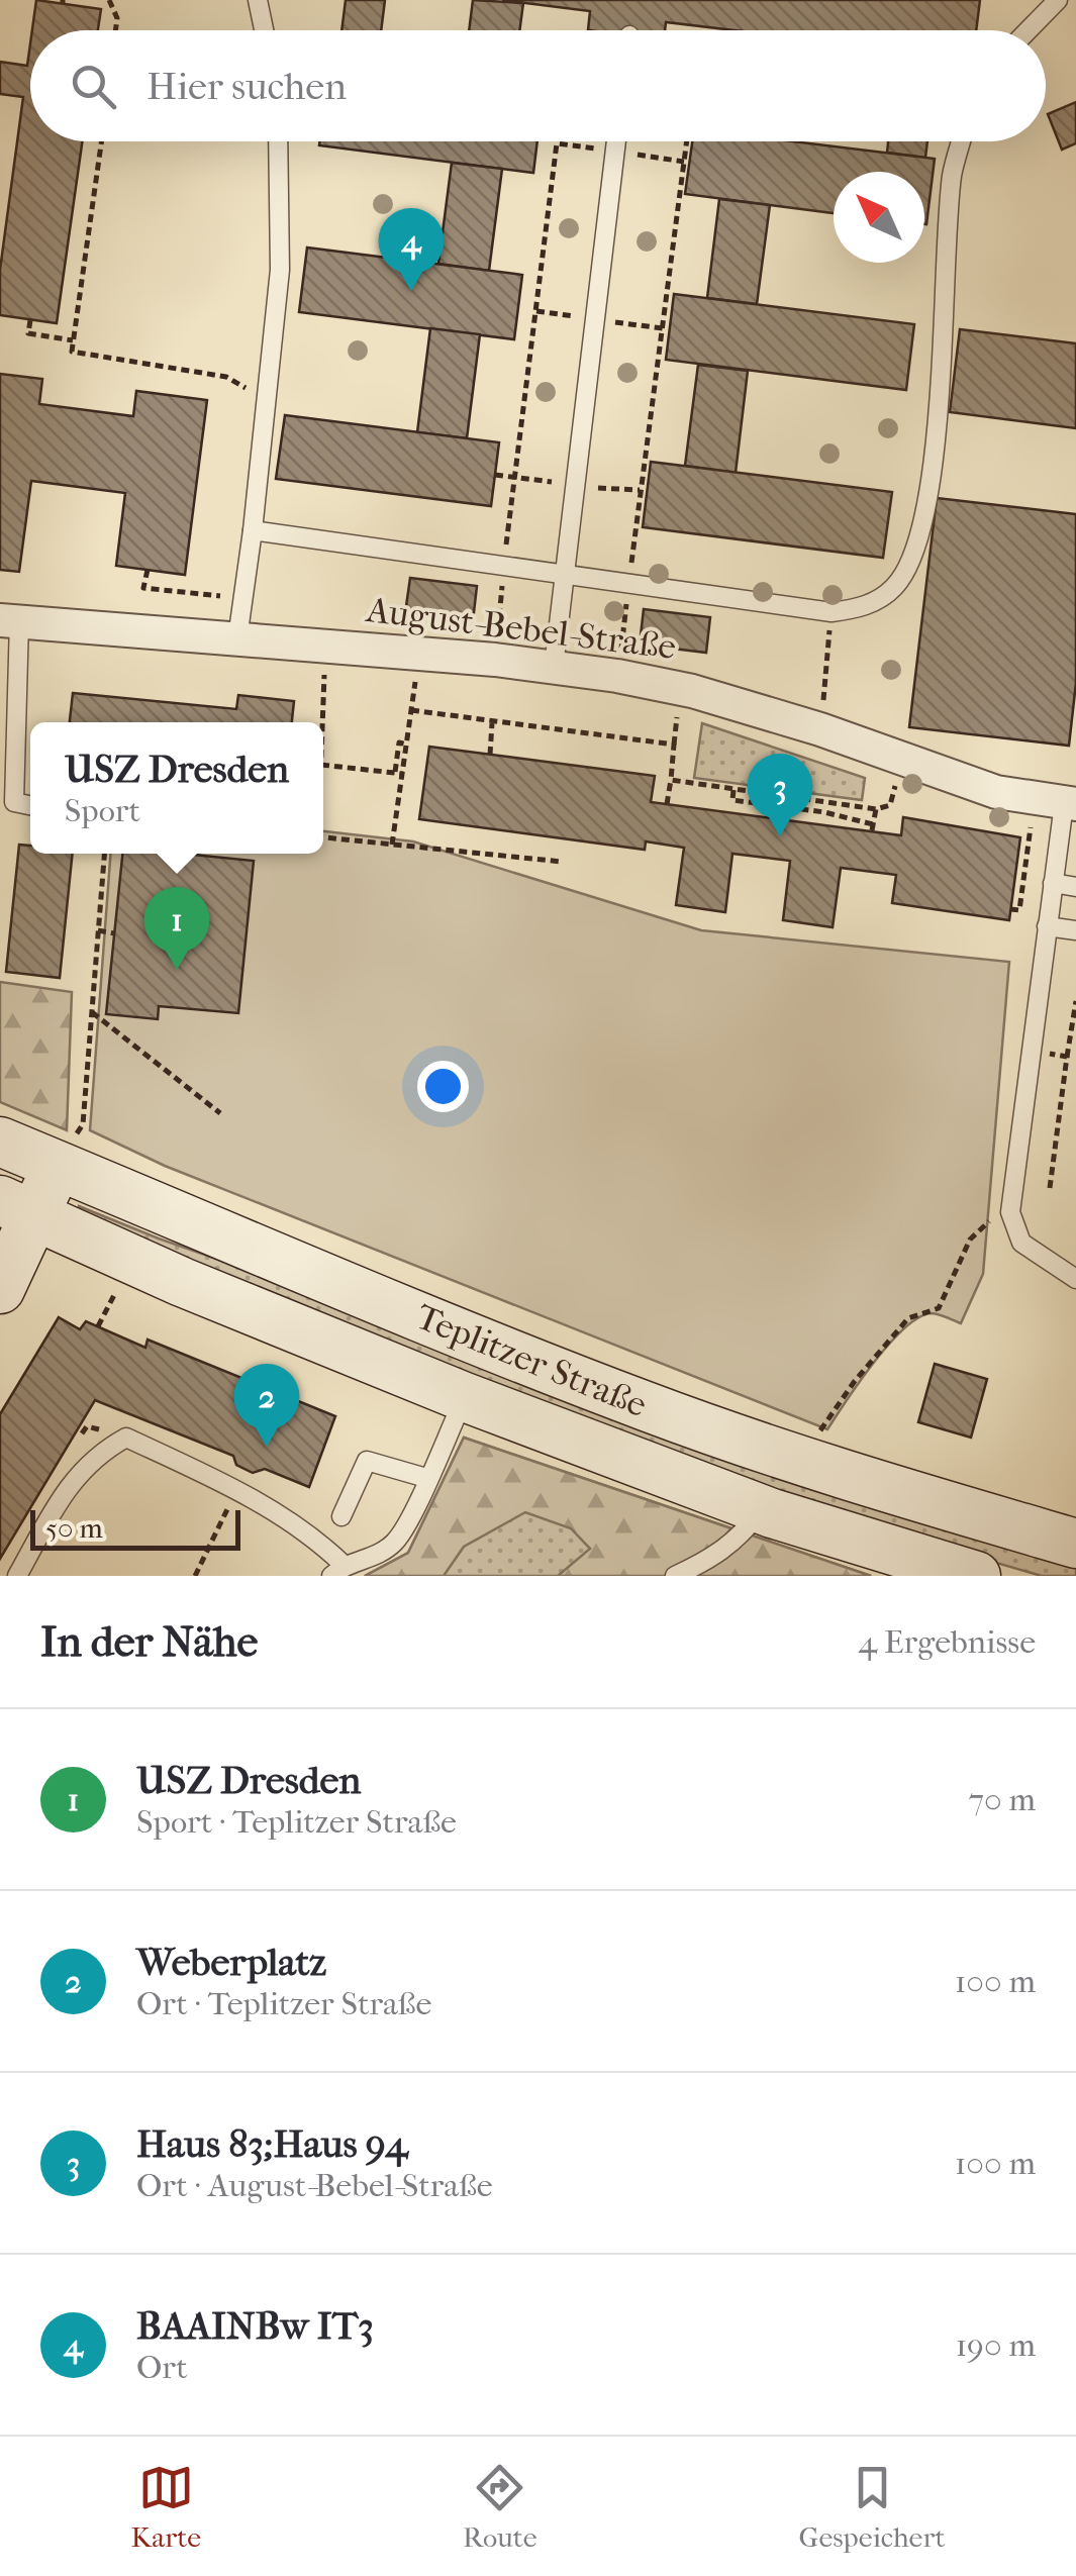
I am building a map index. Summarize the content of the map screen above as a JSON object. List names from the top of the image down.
{
  "streets": {
    "main road": ["Teplitzer Straße"],
    "street": ["August-Bebel-Straße"]
  },
  "scale_bar": "50 m",
  "north": "top left",
  "page": {
    "search": "Hier suchen",
    "pins": [
      "4",
      "3",
      "1",
      "2"
    ],
    "popup": ["USZ Dresden", "Sport"],
    "scale": "50 m",
    "heading": ["In der Nähe", "4 Ergebnisse"],
    "list": [
      {
        "mark": "1",
        "name": "USZ Dresden",
        "note": "Sport · Teplitzer Straße",
        "value": "70 m"
      },
      {
        "mark": "2",
        "name": "Weberplatz",
        "note": "Ort · Teplitzer Straße",
        "value": "100 m"
      },
      {
        "mark": "3",
        "name": "Haus 83;Haus 94",
        "note": "Ort · August-Bebel-Straße",
        "value": "100 m"
      },
      {
        "mark": "4",
        "name": "BAAINBw IT3",
        "note": "Ort",
        "value": "190 m"
      }
    ],
    "nav": ["Karte", "Route", "Gespeichert"]
  }
}
